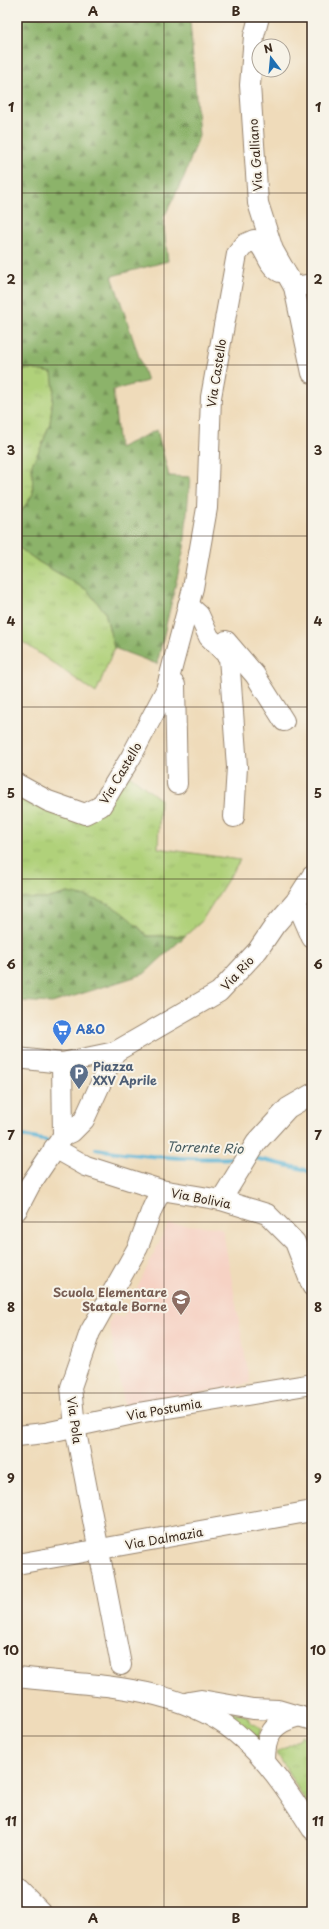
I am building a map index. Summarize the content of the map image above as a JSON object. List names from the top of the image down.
{
  "streets": {
    "street": [
      "Via Galliano",
      "Via Castello",
      "Via Rio",
      "Via Bolivia",
      "Via Postumia",
      "Via Pola",
      "Via Dalmazia"
    ]
  },
  "crossings": [
    ["Via Galliano", "Via Castello"],
    ["Via Bolivia", "Via Pola"],
    ["Via Postumia", "Via Pola"],
    ["Via Pola", "Via Dalmazia"]
  ],
  "water": ["Torrente Rio"],
  "places": {
    "supermarket": ["A&O"],
    "parking": ["Piazza XXV Aprile"],
    "school or university": ["Scuola Elementare Statale Borne"]
  },
  "north": "top",
  "grid": {
    "columns": ["A", "B"],
    "rows": [
      "1",
      "2",
      "3",
      "4",
      "5",
      "6",
      "7",
      "8",
      "9",
      "10",
      "11"
    ]
  }
}
